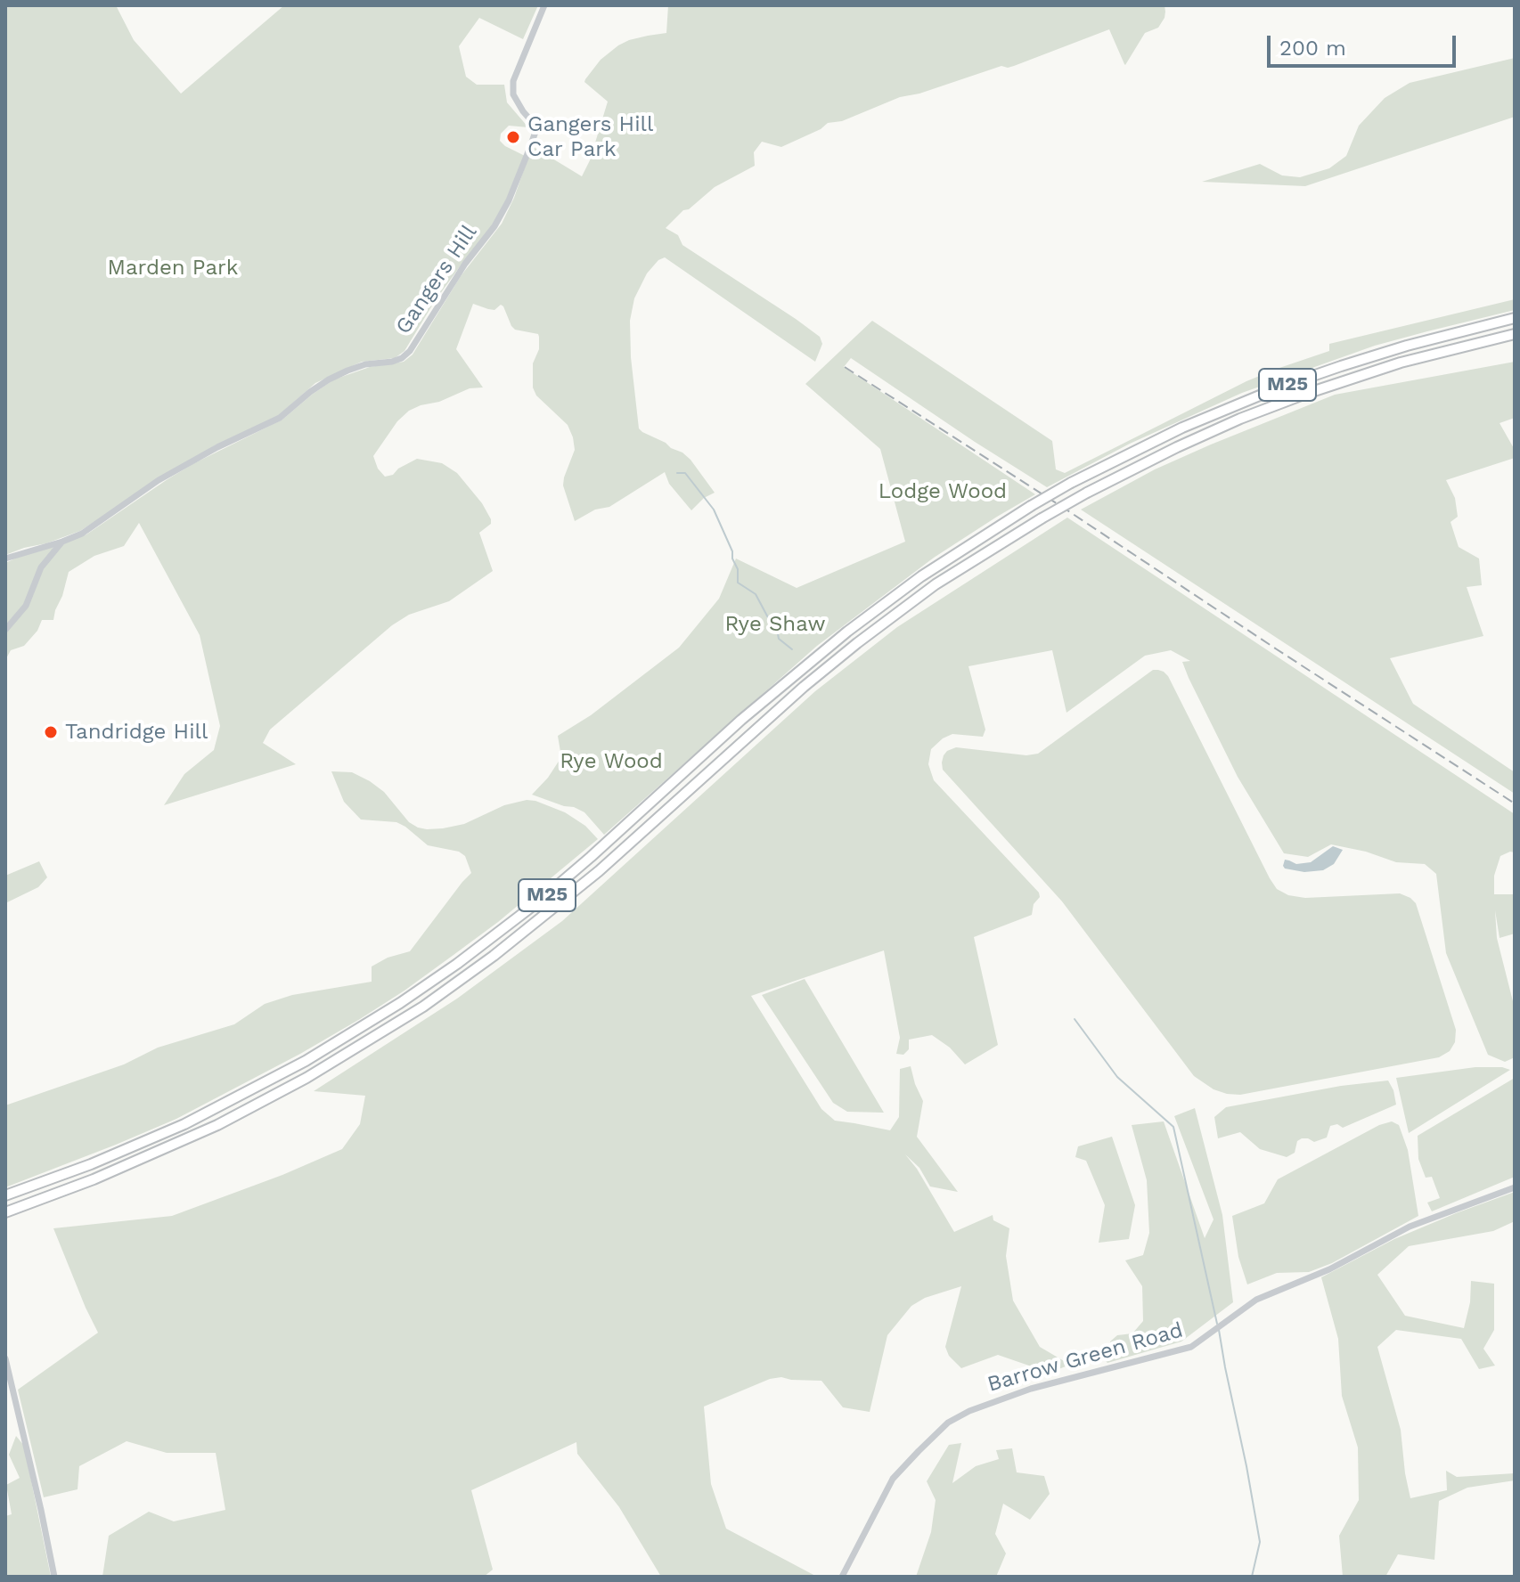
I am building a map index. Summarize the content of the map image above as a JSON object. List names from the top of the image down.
{
  "streets": {
    "highway": ["M25"],
    "street": ["Gangers Hill", "Barrow Green Road"]
  },
  "parks": [
    "Marden Park",
    "Lodge Wood",
    "Rye Shaw",
    "Rye Wood"
  ],
  "places": ["Gangers Hill Car Park", "Tandridge Hill"],
  "scale_bar": "200 m"
}
